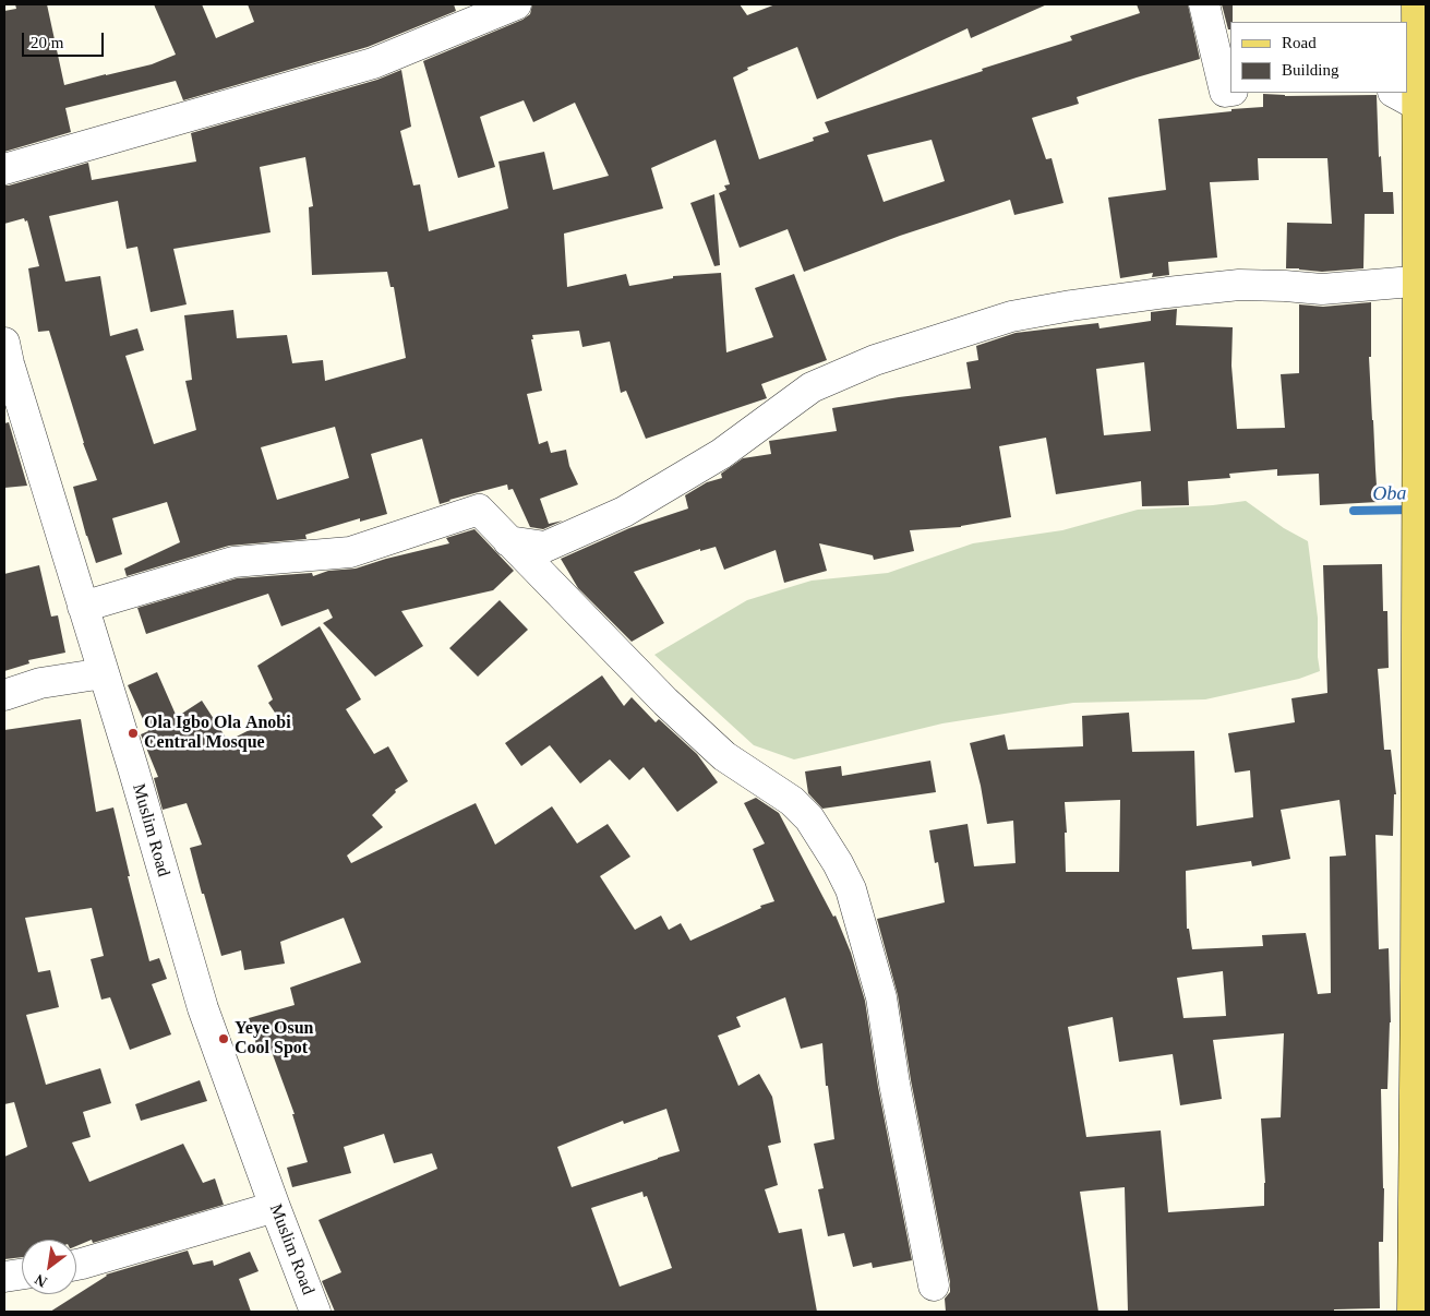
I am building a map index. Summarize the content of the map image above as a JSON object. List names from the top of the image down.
{
  "streets": {
    "street": ["Muslim Road"]
  },
  "water": ["Oba"],
  "places": ["Ola Igbo Ola Anobi Central Mosque", "Yeye Osun Cool Spot"],
  "legend": ["Road", "Building"],
  "scale_bar": "20 m",
  "north": "bottom left"
}
